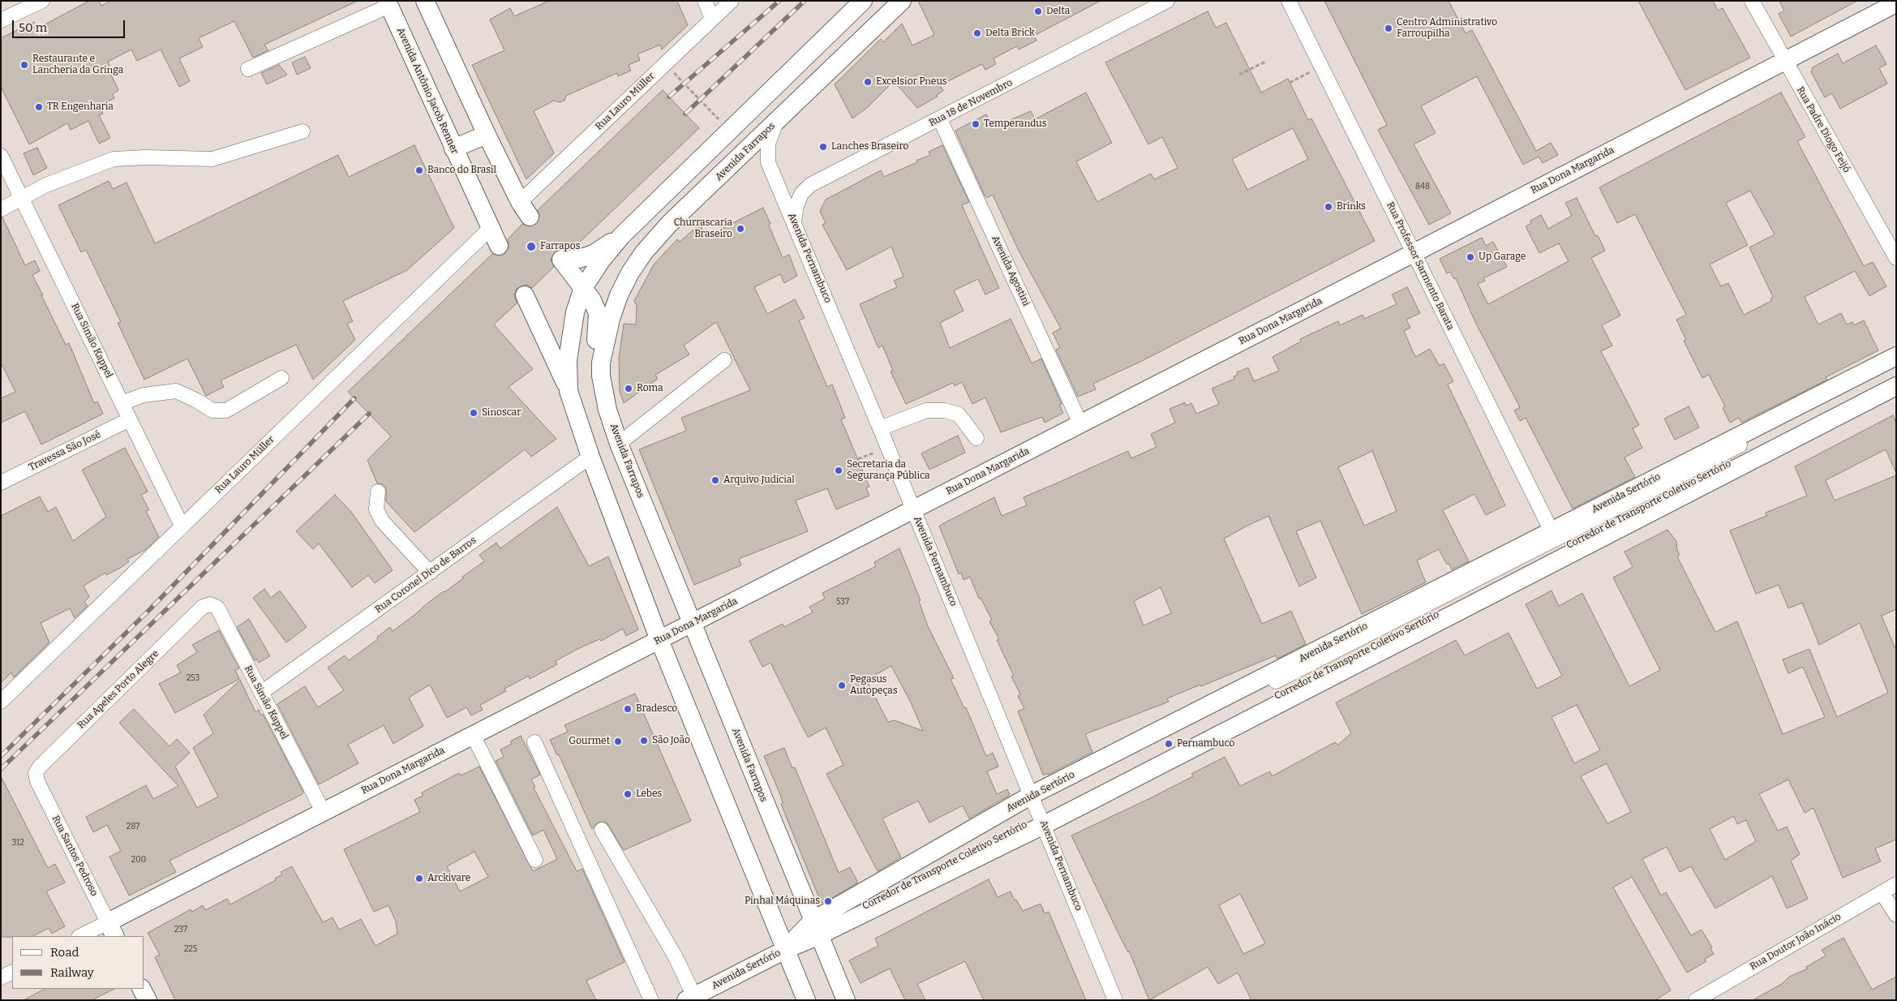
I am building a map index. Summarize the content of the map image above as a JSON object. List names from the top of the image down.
{
  "streets": {
    "main road": [
      "Avenida Antônio Jacob Renner",
      "Avenida Farrapos",
      "Rua Dona Margarida",
      "Avenida Sertório"
    ],
    "street": [
      "Rua Lauro Müller",
      "Rua 18 de Novembro",
      "Rua Padre Diogo Feijó",
      "Avenida Pernambuco",
      "Rua Professor Sarmento Barata",
      "Avenida Agostini",
      "Rua Simão Kappel",
      "Travessa São José",
      "Corredor de Transporte Coletivo Sertório",
      "Rua Coronel Dico de Barros",
      "Rua Apeles Porto Alegre",
      "Rua Santos Pedroso",
      "Rua Doutor João Inácio"
    ]
  },
  "crossings": [
    ["Avenida Antônio Jacob Renner", "Rua Lauro Müller"],
    ["Rua Lauro Müller", "Rua Simão Kappel"],
    ["Rua 18 de Novembro", "Avenida Pernambuco"],
    ["Rua 18 de Novembro", "Avenida Agostini"],
    ["Rua Padre Diogo Feijó", "Rua Dona Margarida"],
    ["Avenida Farrapos", "Rua Dona Margarida"],
    ["Avenida Farrapos", "Avenida Pernambuco"],
    ["Avenida Farrapos", "Avenida Sertório"],
    ["Rua Dona Margarida", "Avenida Pernambuco"],
    ["Rua Dona Margarida", "Rua Professor Sarmento Barata"],
    ["Rua Dona Margarida", "Avenida Agostini"],
    ["Rua Dona Margarida", "Rua Simão Kappel"],
    ["Rua Dona Margarida", "Rua Santos Pedroso"],
    ["Avenida Pernambuco", "Avenida Sertório"],
    ["Avenida Pernambuco", "Corredor de Transporte Coletivo Sertório"],
    ["Rua Professor Sarmento Barata", "Avenida Sertório"],
    ["Rua Professor Sarmento Barata", "Corredor de Transporte Coletivo Sertório"],
    ["Rua Simão Kappel", "Travessa São José"],
    ["Rua Simão Kappel", "Rua Coronel Dico de Barros"],
    ["Rua Simão Kappel", "Rua Apeles Porto Alegre"],
    ["Avenida Sertório", "Corredor de Transporte Coletivo Sertório"],
    ["Rua Apeles Porto Alegre", "Rua Santos Pedroso"]
  ],
  "places": [
    "Delta",
    "Centro Administrativo Farroupilha",
    "Delta Brick",
    "Restaurante e Lancheria da Gringa",
    "Excelsior Pneus",
    "TR Engenharia",
    "Temperandus",
    "Lanches Braseiro",
    "Banco do Brasil",
    "Brinks",
    "Churrascaria Braseiro",
    "Farrapos",
    "Up Garage",
    "Roma",
    "Sinoscar",
    "Secretaria da Segurança Pública",
    "Arquivo Judicial",
    "Pegasus Autopeças",
    "Bradesco",
    "São João",
    "Gourmet",
    "Pernambuco",
    "Lebes",
    "Arckivare",
    "Pinhal Máquinas"
  ],
  "house_numbers": [
    "848",
    "537",
    "253",
    "287",
    "312",
    "200",
    "237",
    "225"
  ],
  "legend": ["Road", "Railway"],
  "scale_bar": "50 m"
}
